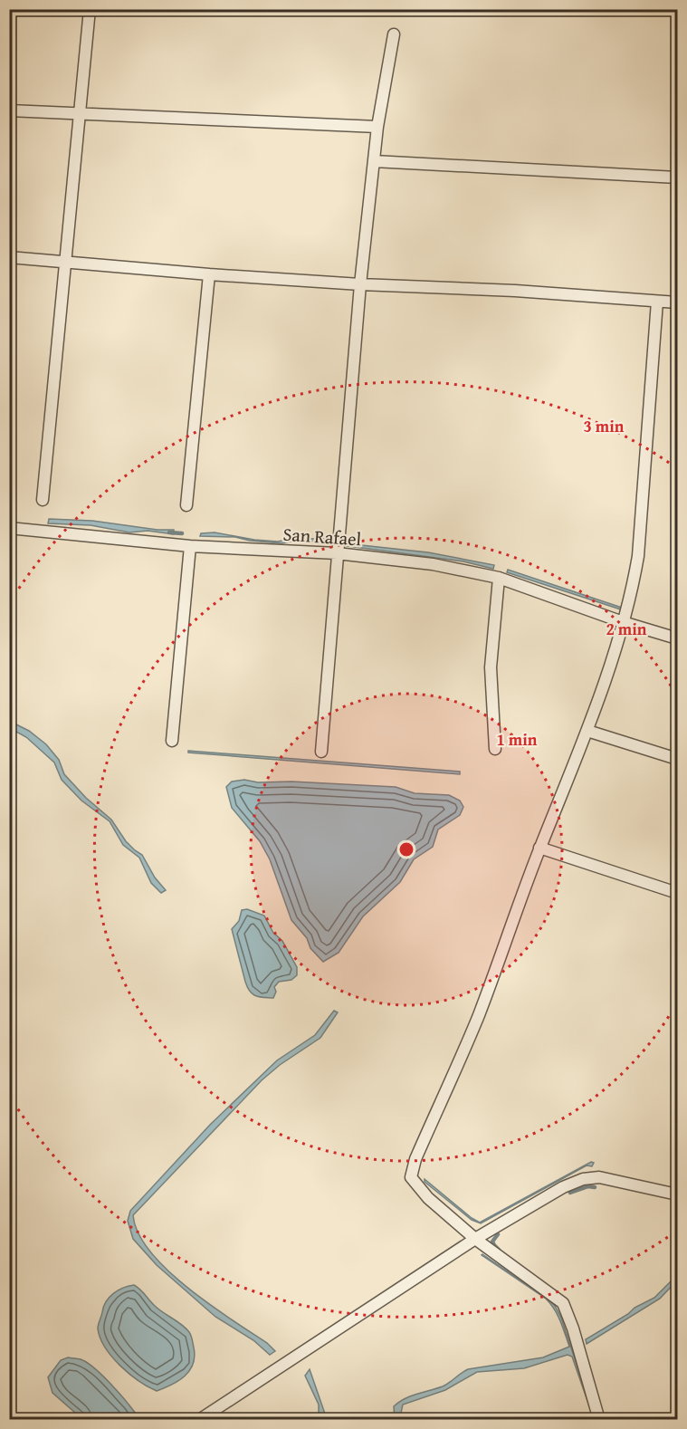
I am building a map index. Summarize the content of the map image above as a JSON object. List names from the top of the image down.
{
  "streets": {
    "street": ["San Rafael"]
  },
  "rings": ["3 min", "2 min", "1 min"]
}
